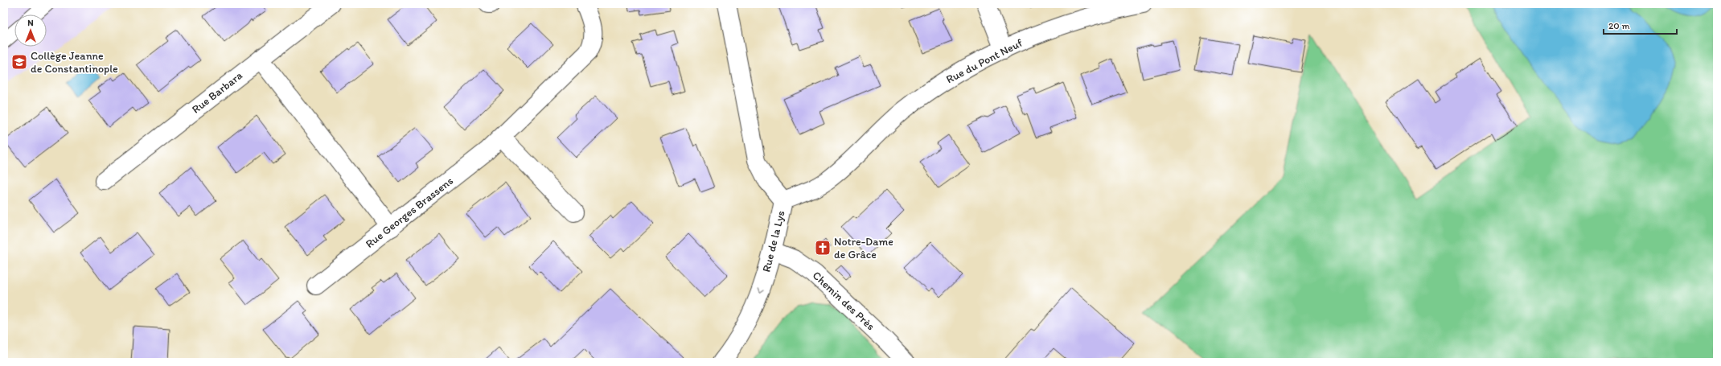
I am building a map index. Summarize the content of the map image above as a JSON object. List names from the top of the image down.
{
  "streets": {
    "street": [
      "Rue du Pont Neuf",
      "Rue Barbara",
      "Rue Georges Brassens",
      "Rue de la Lys",
      "Chemin des Près"
    ]
  },
  "crossings": [
    ["Rue du Pont Neuf", "Rue de la Lys"],
    ["Rue de la Lys", "Chemin des Près"]
  ],
  "places": {
    "school or university": ["Collège Jeanne de Constantinople"],
    "church": ["Notre-Dame de Grâce"]
  },
  "scale_bar": "20 m",
  "north": "top"
}
